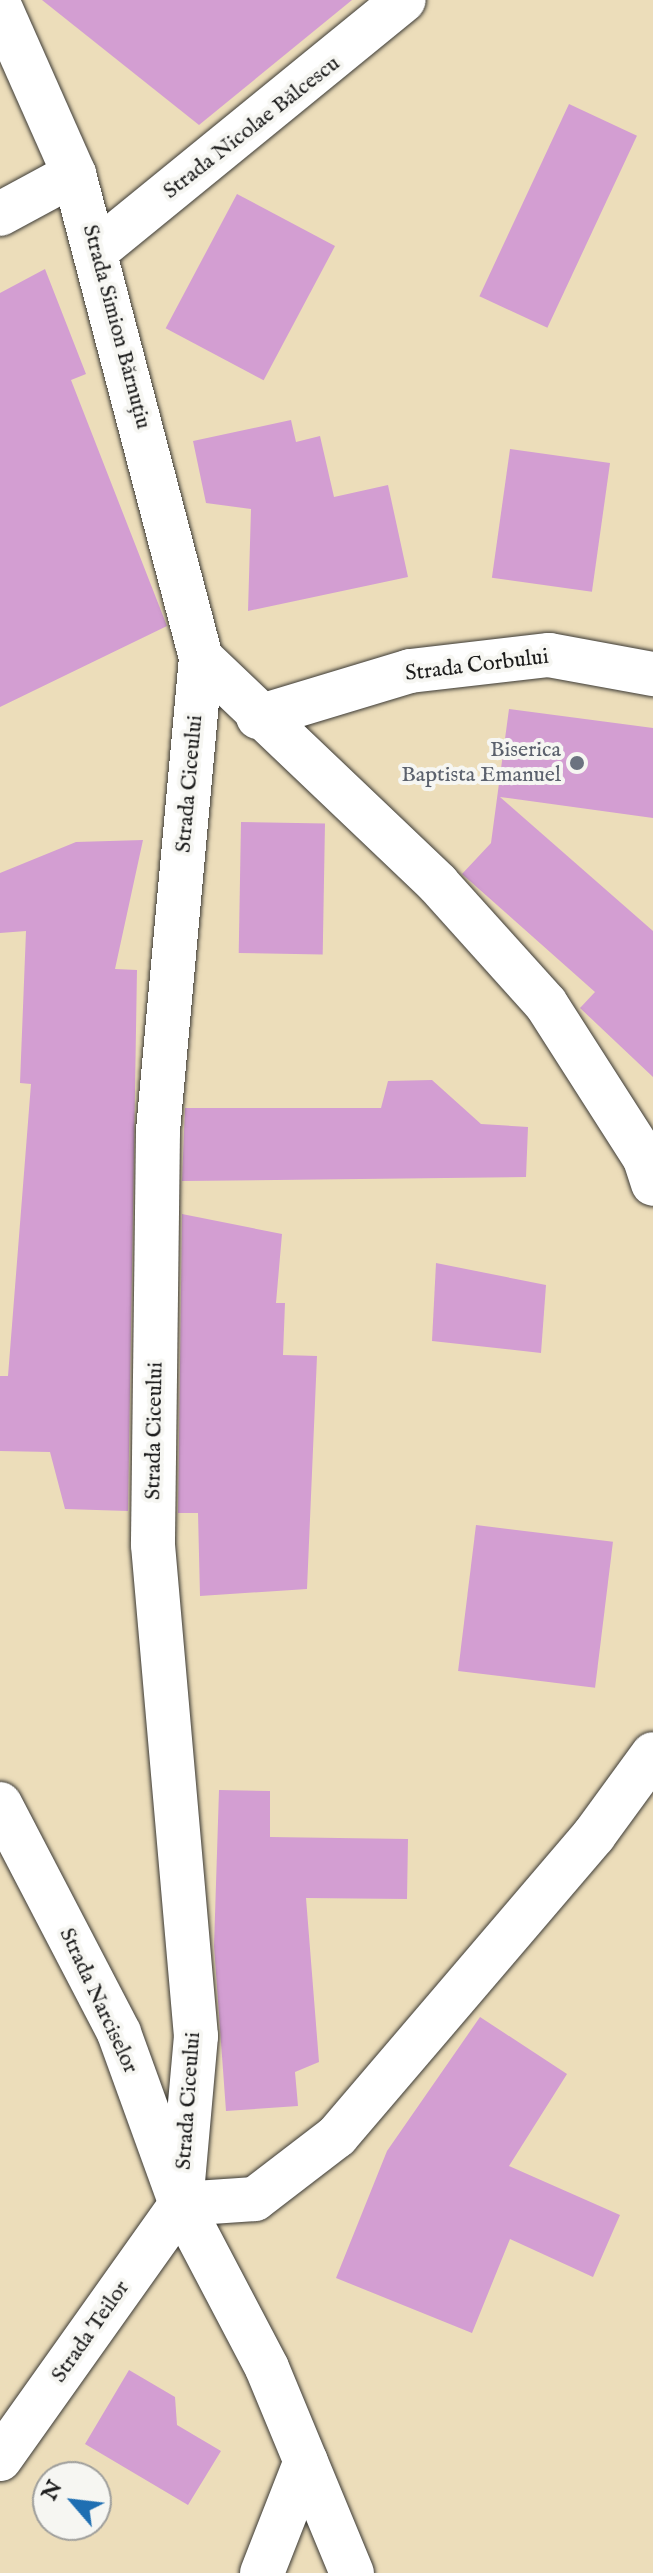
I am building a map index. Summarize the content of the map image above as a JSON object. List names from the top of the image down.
{
  "streets": {
    "street": [
      "Strada Nicolae Bălcescu",
      "Strada Simion Bărnuțiu",
      "Strada Corbului",
      "Strada Ciceului",
      "Strada Narciselor",
      "Strada Teilor"
    ]
  },
  "crossings": [
    ["Strada Nicolae Bălcescu", "Strada Simion Bărnuțiu"],
    ["Strada Simion Bărnuțiu", "Strada Ciceului"],
    ["Strada Ciceului", "Strada Narciselor"],
    ["Strada Ciceului", "Strada Teilor"],
    ["Strada Narciselor", "Strada Teilor"]
  ],
  "places": ["Biserica Baptista Emanuel"],
  "north": "top left"
}
